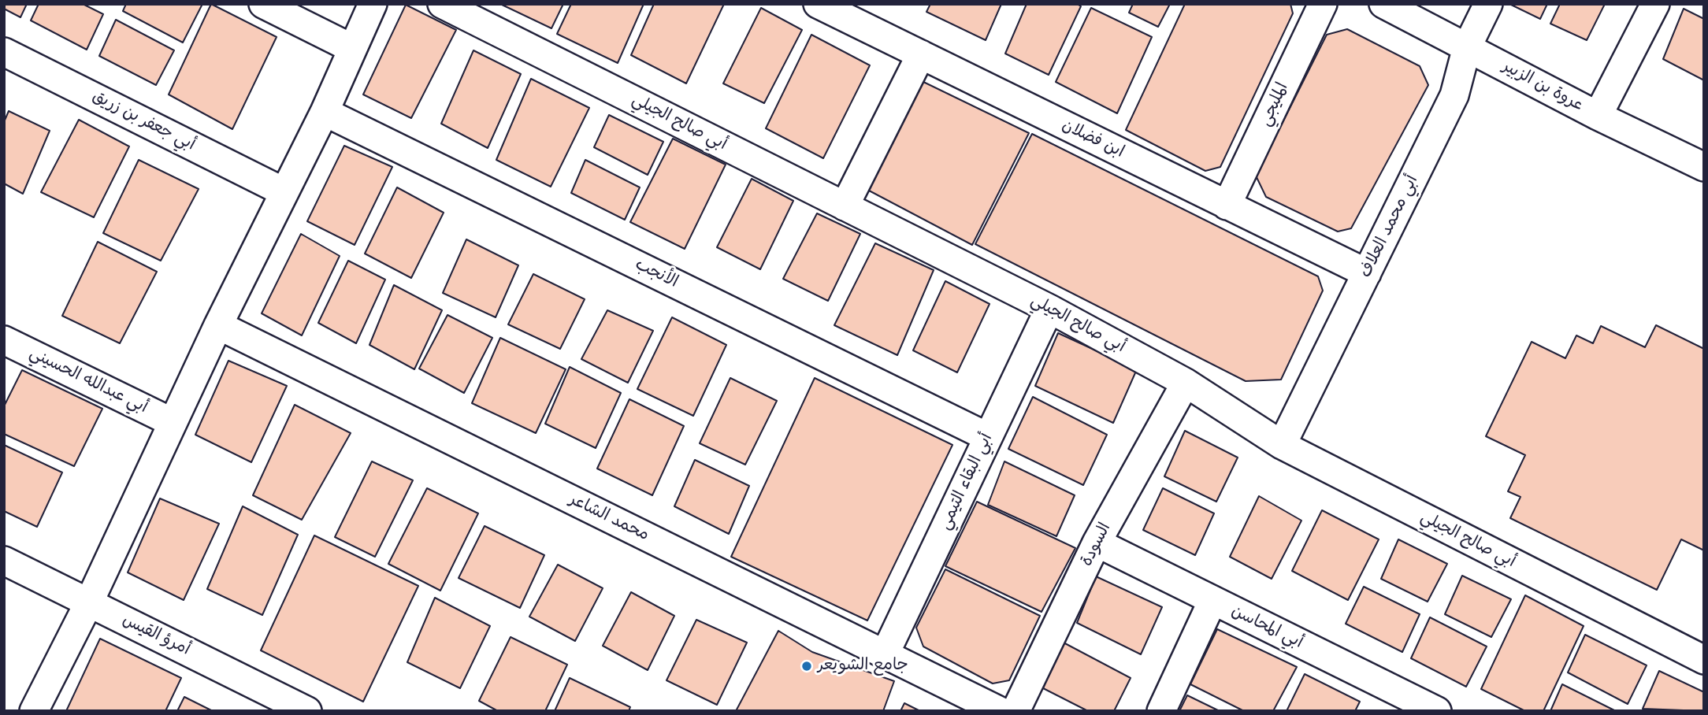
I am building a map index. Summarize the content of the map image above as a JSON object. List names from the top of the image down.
{
  "streets": {
    "street": [
      "عروة بن الزبير",
      "المليجي",
      "أبي جعفر بن زريق",
      "أبي صالح الجيلي",
      "ابن فضلان",
      "أبي محمد العلاف",
      "الأنجب",
      "أبي عبدالله الحسيني",
      "أبي البقاء التيمي",
      "محمد الشاعر",
      "السودة",
      "أبي المحاسن",
      "أمرؤ القيس"
    ]
  },
  "crossings": [
    ["عروة بن الزبير", "أبي محمد العلاف"],
    ["المليجي", "ابن فضلان"],
    ["أبي صالح الجيلي", "أبي محمد العلاف"],
    ["أبي صالح الجيلي", "أبي البقاء التيمي"],
    ["أبي صالح الجيلي", "السودة"],
    ["ابن فضلان", "أبي محمد العلاف"],
    ["الأنجب", "أبي البقاء التيمي"],
    ["أبي البقاء التيمي", "محمد الشاعر"],
    ["السودة", "أبي المحاسن"]
  ],
  "places": ["جامع الشويعر"]
}
